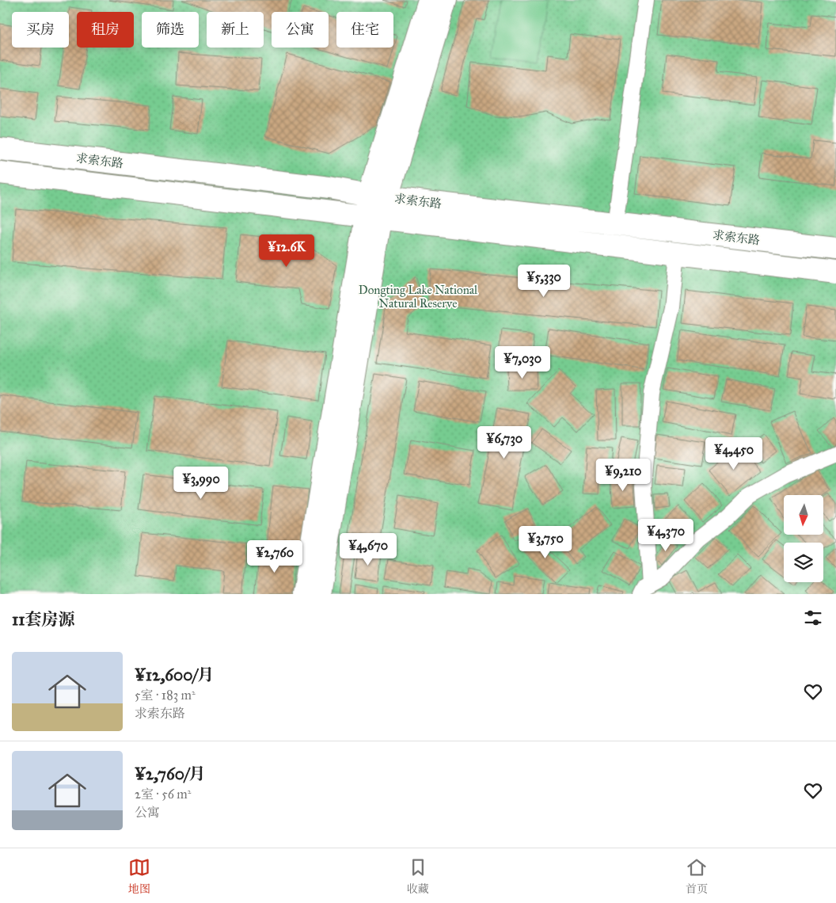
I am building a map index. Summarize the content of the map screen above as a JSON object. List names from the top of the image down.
{
  "streets": {
    "main road": ["求索东路"]
  },
  "parks": ["Dongting Lake National Natural Reserve"],
  "north": "bottom",
  "page": {
    "chip": [
      "买房",
      "租房",
      "筛选",
      "新上",
      "公寓",
      "住宅"
    ],
    "price": [
      "¥12.6K",
      "¥5,330",
      "¥7,030",
      "¥6,730",
      "¥4,450",
      "¥9,210",
      "¥3,990",
      "¥4,370",
      "¥3,750",
      "¥4,670",
      "¥2,760"
    ],
    "heading": "11套房源",
    "list": [
      {
        "name": "¥12,600/月",
        "note": "5室 · 183 m² · 求索东路"
      },
      {
        "name": "¥2,760/月",
        "note": "2室 · 56 m² · 公寓"
      }
    ],
    "tabs": ["地图", "收藏", "首页"]
  }
}
